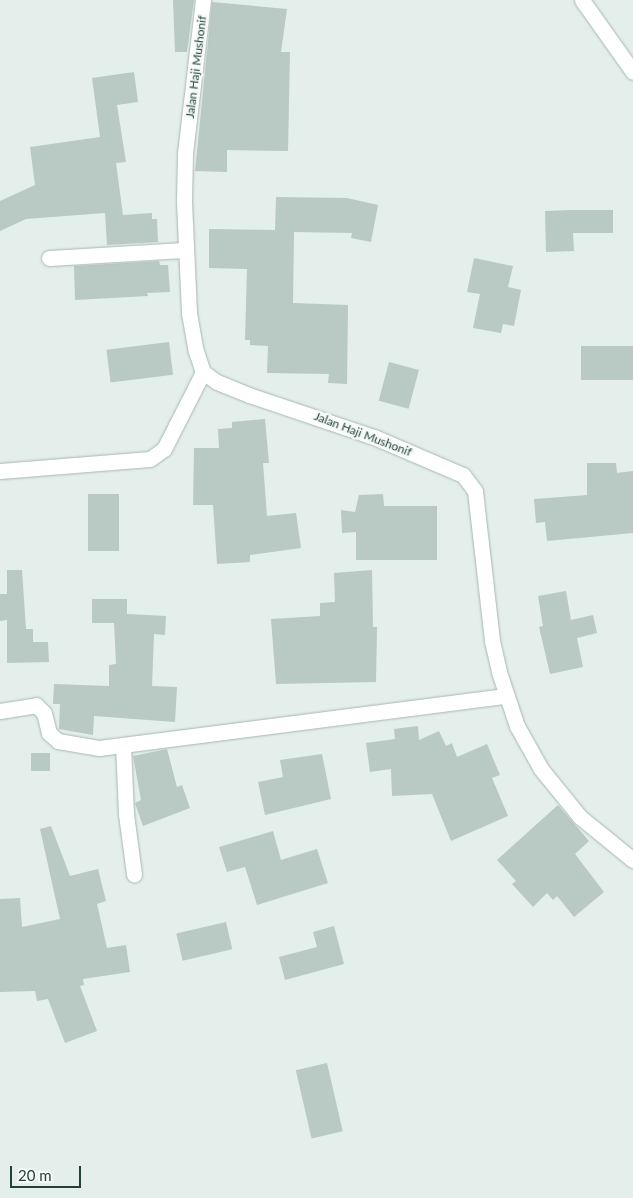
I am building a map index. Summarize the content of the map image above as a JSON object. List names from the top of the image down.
{
  "streets": {
    "street": ["Jalan Haji Mushonif"]
  },
  "scale_bar": "20 m"
}
